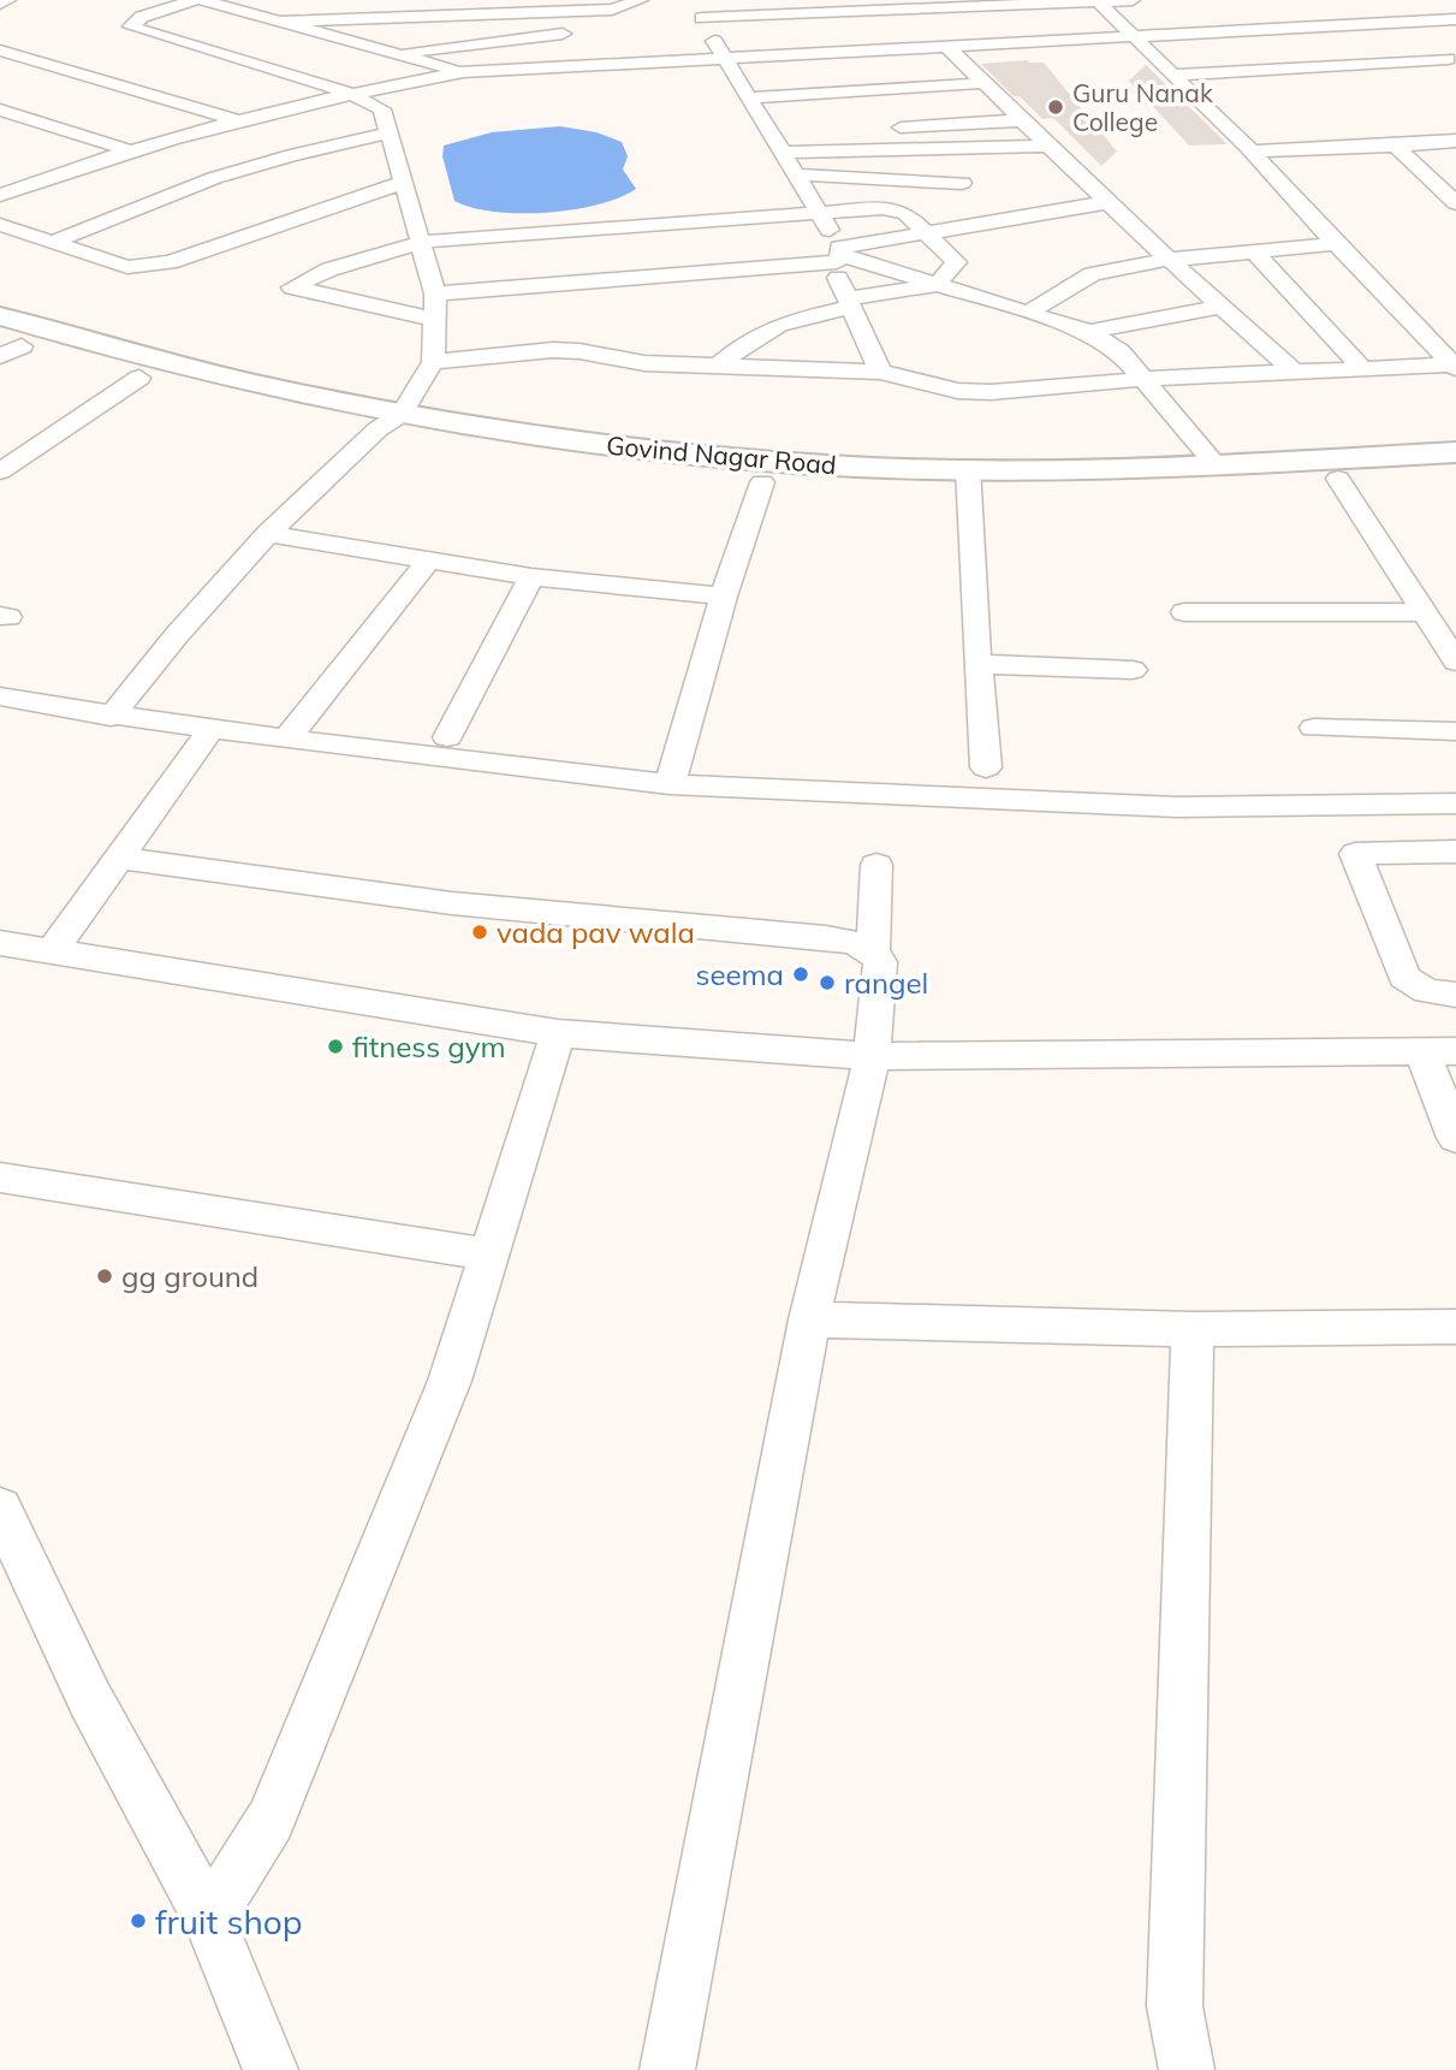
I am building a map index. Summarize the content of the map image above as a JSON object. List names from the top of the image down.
{
  "streets": {
    "main road": ["Govind Nagar Road"]
  },
  "places": [
    "Guru Nanak College",
    "vada pav wala",
    "seema",
    "rangel",
    "fitness gym",
    "gg ground",
    "fruit shop"
  ]
}
